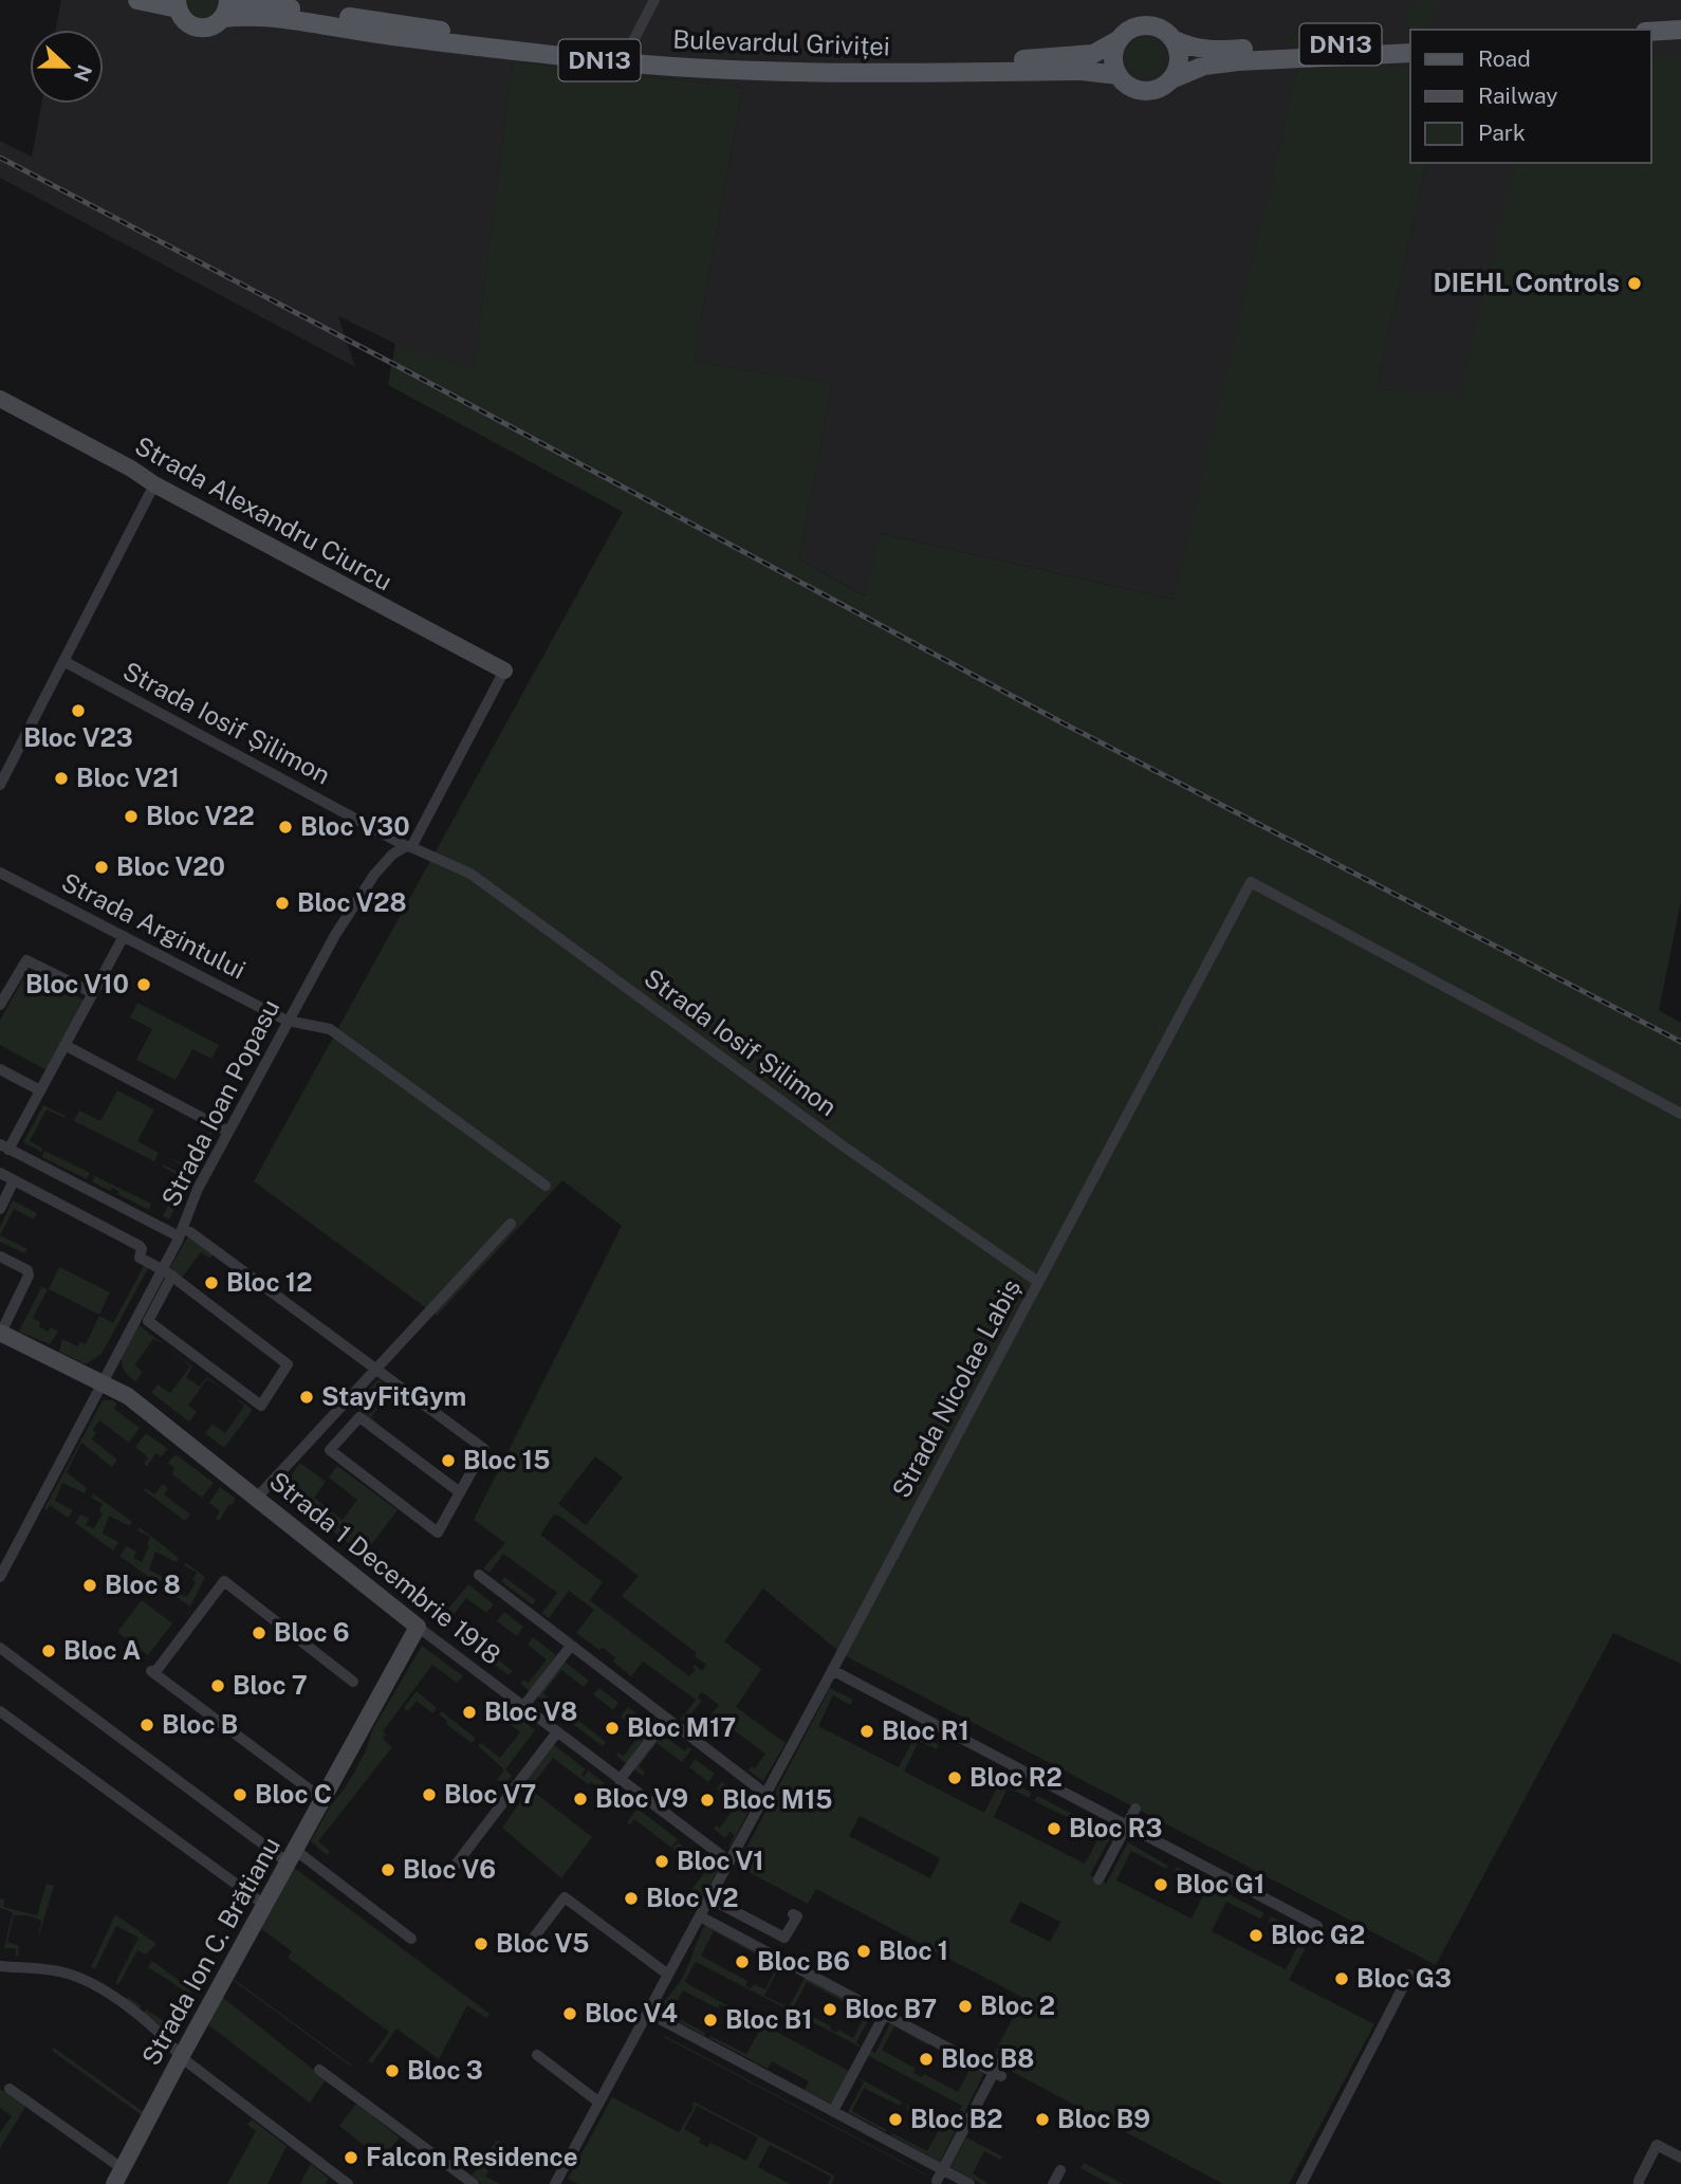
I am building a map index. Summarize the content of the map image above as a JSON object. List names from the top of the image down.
{
  "streets": {
    "main road": ["Bulevardul Griviței", "DN13"],
    "street": [
      "Strada Alexandru Ciurcu",
      "Strada Iosif Șilimon",
      "Strada Argintului",
      "Strada Ioan Popasu",
      "Strada Nicolae Labiș",
      "Strada 1 Decembrie 1918",
      "Strada Ion C. Brătianu"
    ]
  },
  "crossings": [
    ["Bulevardul Griviței", "DN13"],
    ["Strada Alexandru Ciurcu", "Strada Ioan Popasu"],
    ["Strada Iosif Șilimon", "Strada Ioan Popasu"],
    ["Strada Iosif Șilimon", "Strada Nicolae Labiș"],
    ["Strada Argintului", "Strada Ioan Popasu"],
    ["Strada Ioan Popasu", "Strada 1 Decembrie 1918"],
    ["Strada Nicolae Labiș", "Strada 1 Decembrie 1918"],
    ["Strada 1 Decembrie 1918", "Strada Ion C. Brătianu"]
  ],
  "places": [
    "DIEHL Controls",
    "Bloc V23",
    "Bloc V21",
    "Bloc V22",
    "Bloc V30",
    "Bloc V20",
    "Bloc V28",
    "Bloc V10",
    "Bloc 12",
    "StayFitGym",
    "Bloc 15",
    "Bloc 8",
    "Bloc 6",
    "Bloc A",
    "Bloc 7",
    "Bloc V8",
    "Bloc B",
    "Bloc M17",
    "Bloc R1",
    "Bloc R2",
    "Bloc C",
    "Bloc V7",
    "Bloc V9",
    "Bloc M15",
    "Bloc R3",
    "Bloc V1",
    "Bloc V6",
    "Bloc G1",
    "Bloc V2",
    "Bloc G2",
    "Bloc V5",
    "Bloc 1",
    "Bloc B6",
    "Bloc G3",
    "Bloc 2",
    "Bloc B7",
    "Bloc V4",
    "Bloc B1",
    "Bloc B8",
    "Bloc 3",
    "Bloc B2",
    "Bloc B9",
    "Falcon Residence"
  ],
  "legend": ["Road", "Railway", "Park"],
  "north": "right"
}
